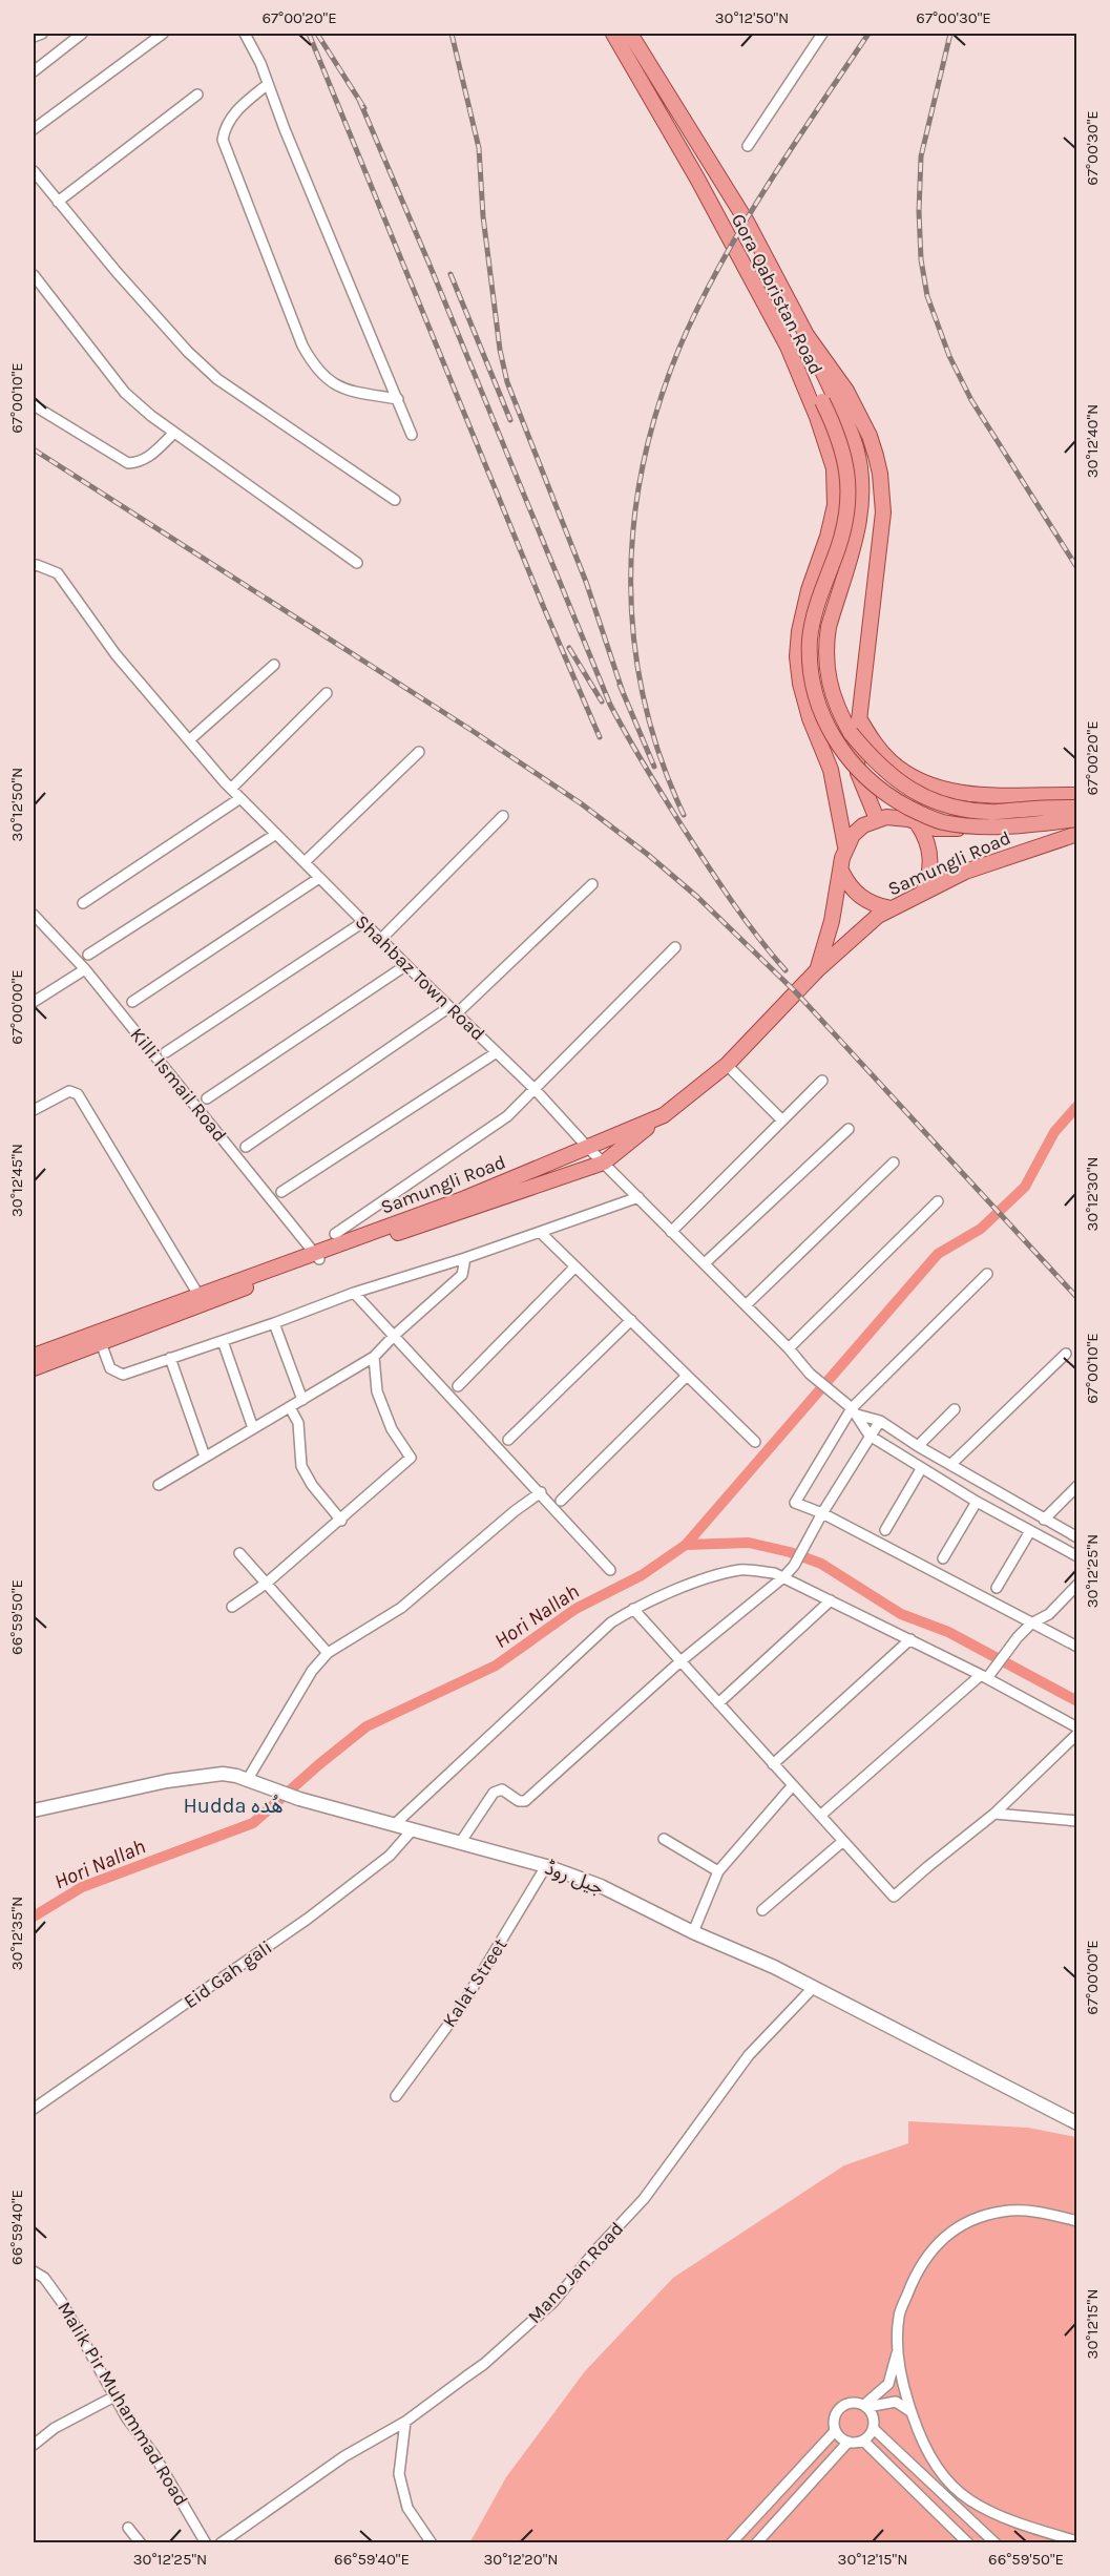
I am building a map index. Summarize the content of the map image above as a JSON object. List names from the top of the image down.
{
  "streets": {
    "main road": ["Gora Qabristan Road", "Samungli Road", "جیل روڈ"],
    "street": [
      "Shahbaz Town Road",
      "Killi Ismail Road",
      "Eid Gah gali",
      "Kalat Street",
      "Mano Jan Road",
      "Malik Pir Muhammad Road"
    ]
  },
  "crossings": [
    ["Gora Qabristan Road", "Samungli Road"],
    ["Samungli Road", "Shahbaz Town Road"],
    ["Samungli Road", "Killi Ismail Road"],
    ["جیل روڈ", "Eid Gah gali"],
    ["جیل روڈ", "Kalat Street"],
    ["جیل روڈ", "Mano Jan Road"]
  ],
  "districts": ["Hudda ھُدہ"],
  "water": ["Hori Nallah"],
  "coordinates": [
    "67°00'20\"E",
    "30°12'50\"N",
    "67°00'30\"E",
    "67°00'10\"E",
    "30°12'40\"N",
    "67°00'00\"E",
    "30°12'45\"N",
    "30°12'30\"N",
    "30°12'25\"N",
    "66°59'50\"E",
    "30°12'35\"N",
    "66°59'40\"E",
    "30°12'15\"N",
    "30°12'20\"N"
  ]
}
